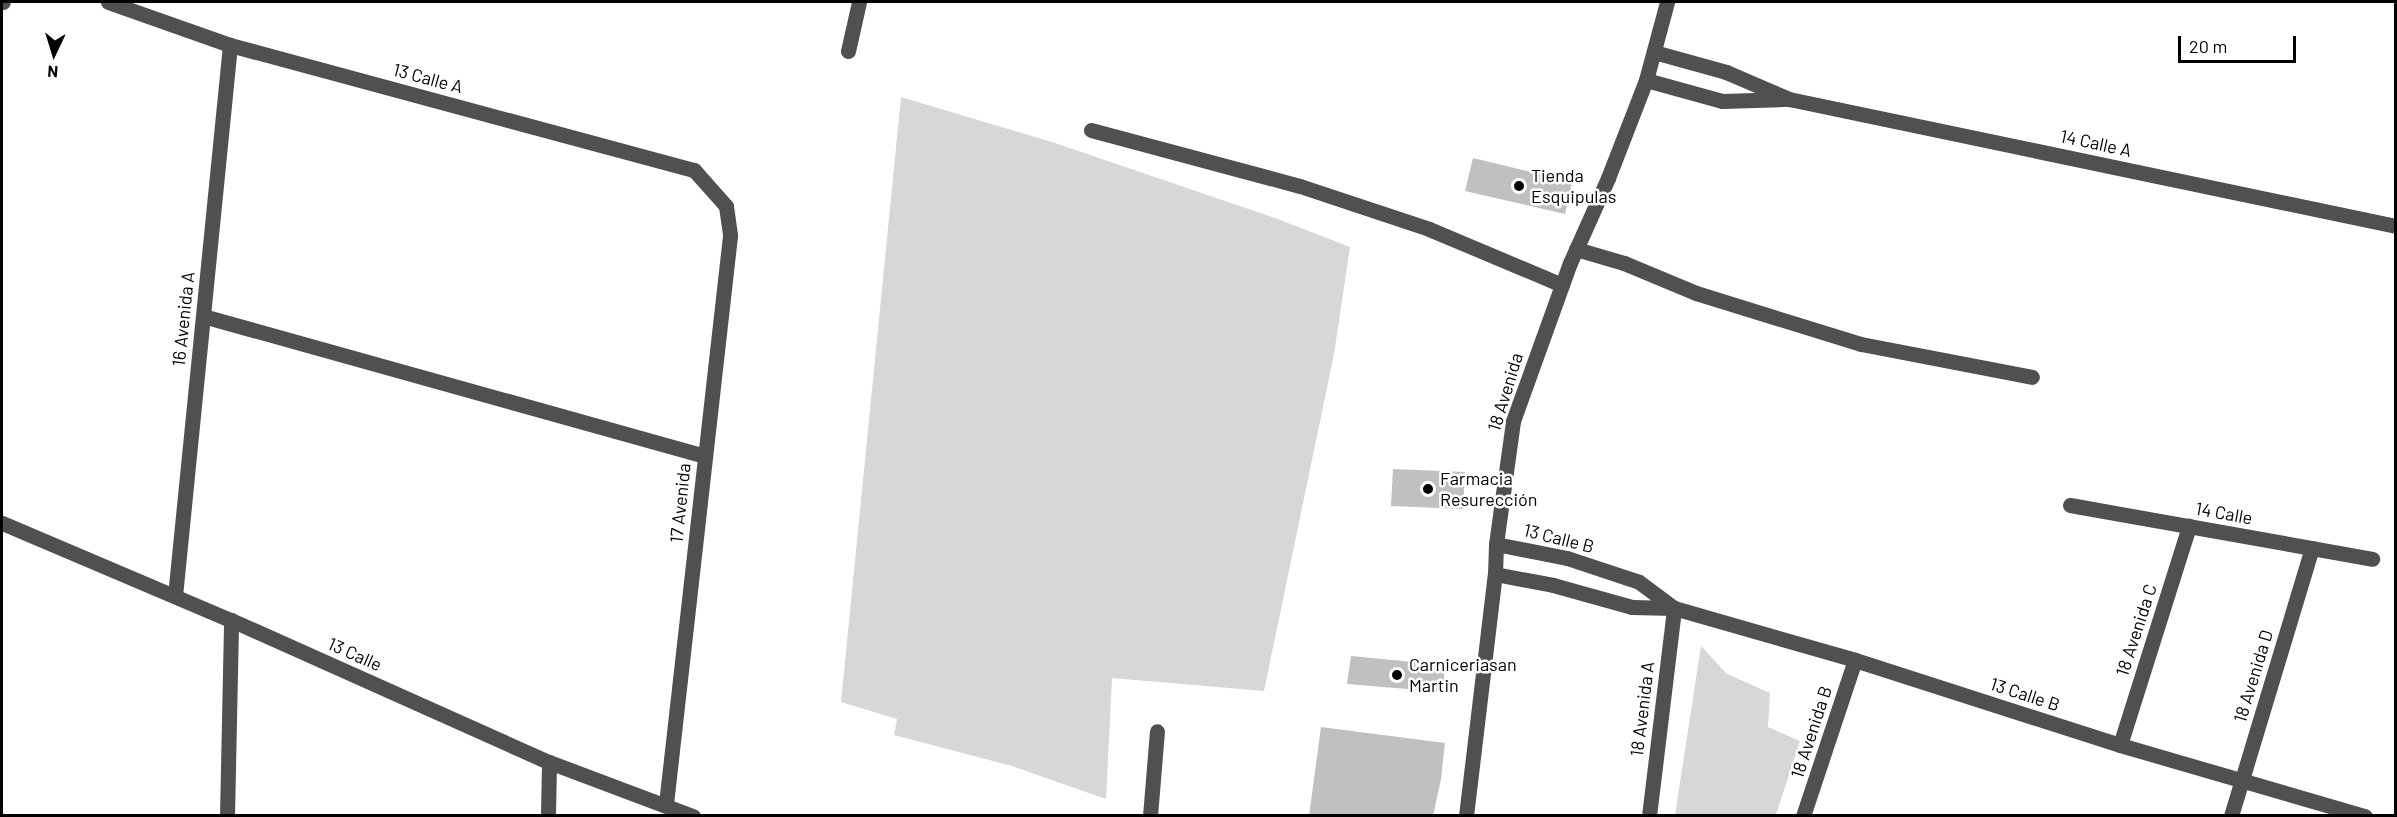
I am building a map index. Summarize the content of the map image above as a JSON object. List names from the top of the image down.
{
  "streets": {
    "street": [
      "13 Calle A",
      "14 Calle A",
      "16 Avenida A",
      "18 Avenida",
      "17 Avenida",
      "14 Calle",
      "13 Calle B",
      "18 Avenida C",
      "13 Calle",
      "18 Avenida D",
      "18 Avenida A",
      "18 Avenida B"
    ]
  },
  "crossings": [
    ["13 Calle A", "16 Avenida A"],
    ["13 Calle A", "17 Avenida"],
    ["14 Calle A", "18 Avenida"],
    ["16 Avenida A", "13 Calle"],
    ["18 Avenida", "13 Calle B"],
    ["17 Avenida", "13 Calle"],
    ["14 Calle", "18 Avenida C"],
    ["14 Calle", "18 Avenida D"],
    ["13 Calle B", "18 Avenida C"],
    ["13 Calle B", "18 Avenida D"],
    ["13 Calle B", "18 Avenida A"],
    ["13 Calle B", "18 Avenida B"]
  ],
  "places": ["Tienda Esquipulas", "Farmacia Resurección", "Carniceriasan Martin"],
  "scale_bar": "20 m",
  "north": "bottom"
}
